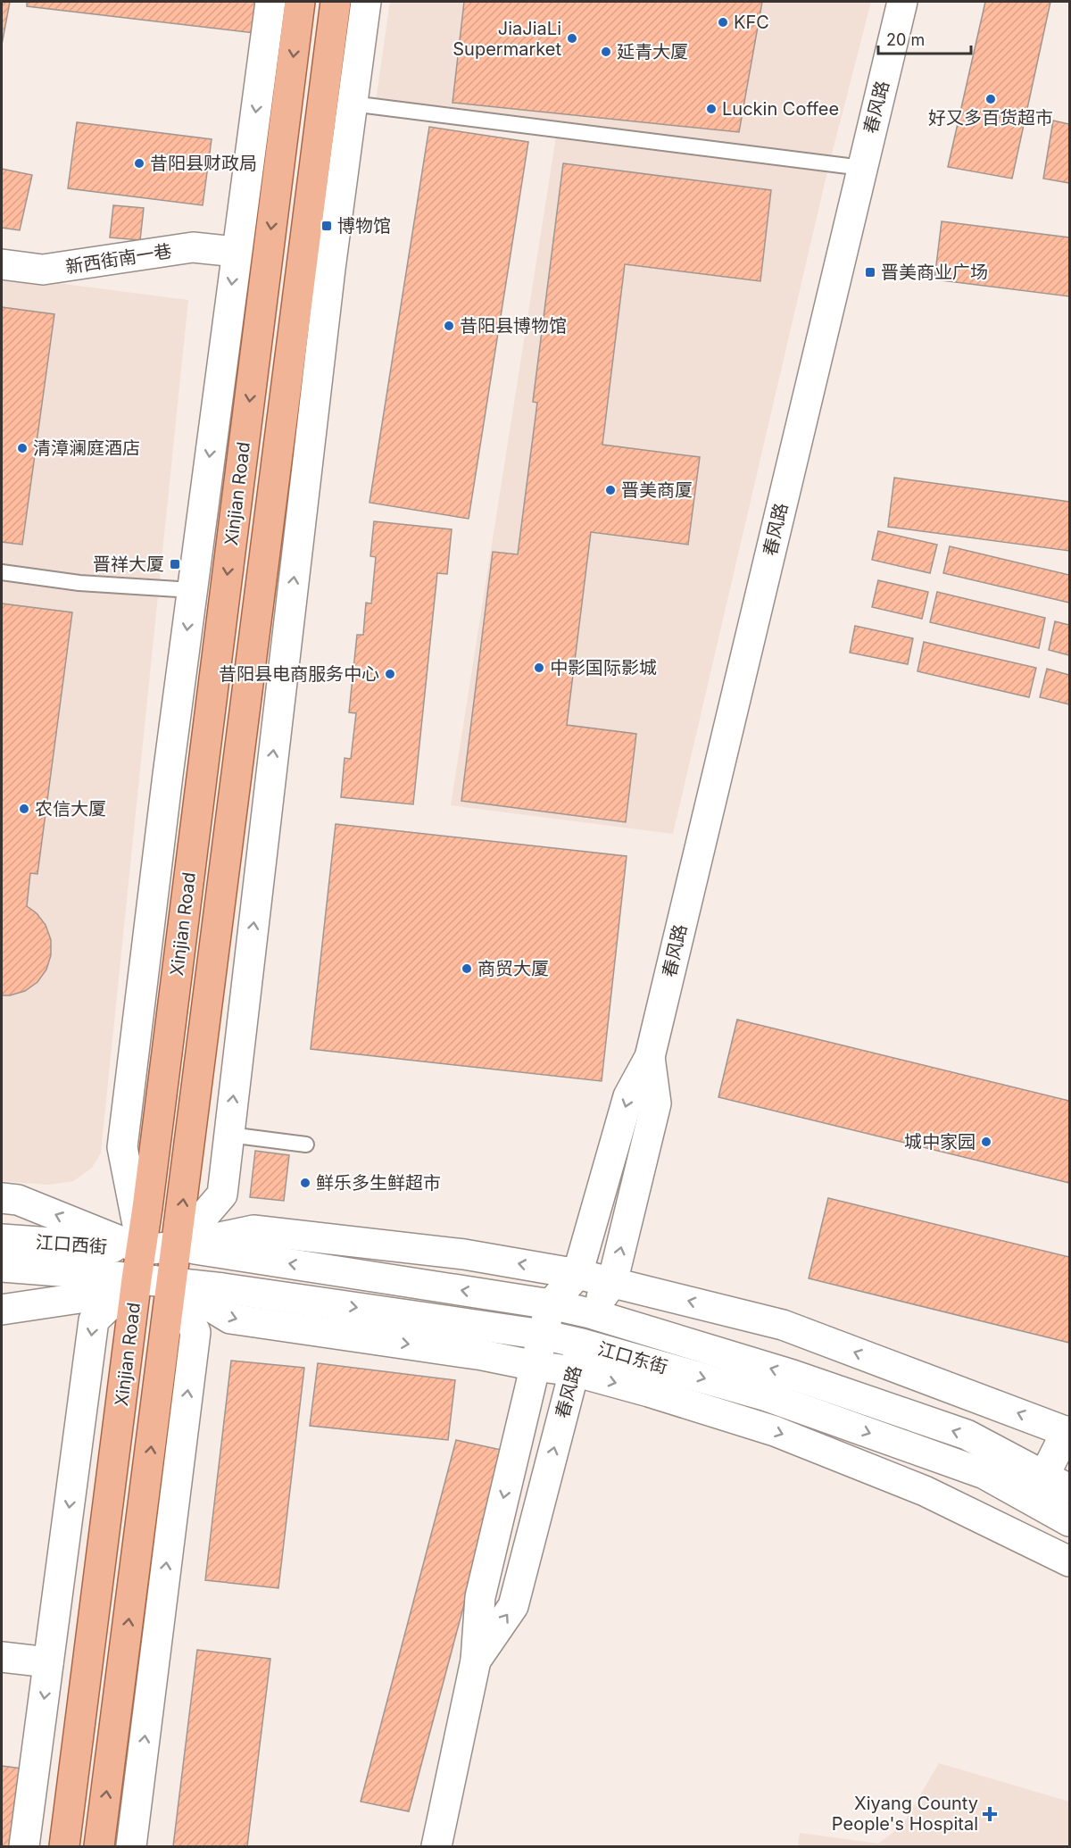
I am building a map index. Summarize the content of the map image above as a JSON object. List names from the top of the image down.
{
  "streets": {
    "main road": [
      "春风路",
      "新西街南一巷",
      "Xinjian Road",
      "江口西街",
      "江口东街"
    ]
  },
  "crossings": [
    ["春风路", "江口东街"],
    ["Xinjian Road", "江口西街"],
    ["Xinjian Road", "江口东街"],
    ["江口西街", "江口东街"]
  ],
  "places": {
    "other": [
      "KFC",
      "JiaJiaLi Supermarket",
      "延青大厦",
      "好又多百货超市",
      "Luckin Coffee",
      "昔阳县财政局",
      "昔阳县博物馆",
      "清漳澜庭酒店",
      "晋美商厦",
      "中影国际影城",
      "昔阳县电商服务中心",
      "农信大厦",
      "商贸大厦",
      "城中家园",
      "鲜乐多生鲜超市"
    ],
    "transit": ["博物馆", "晋美商业广场", "晋祥大厦"],
    "health": ["Xiyang County People's Hospital"]
  },
  "scale_bar": "20 m"
}
